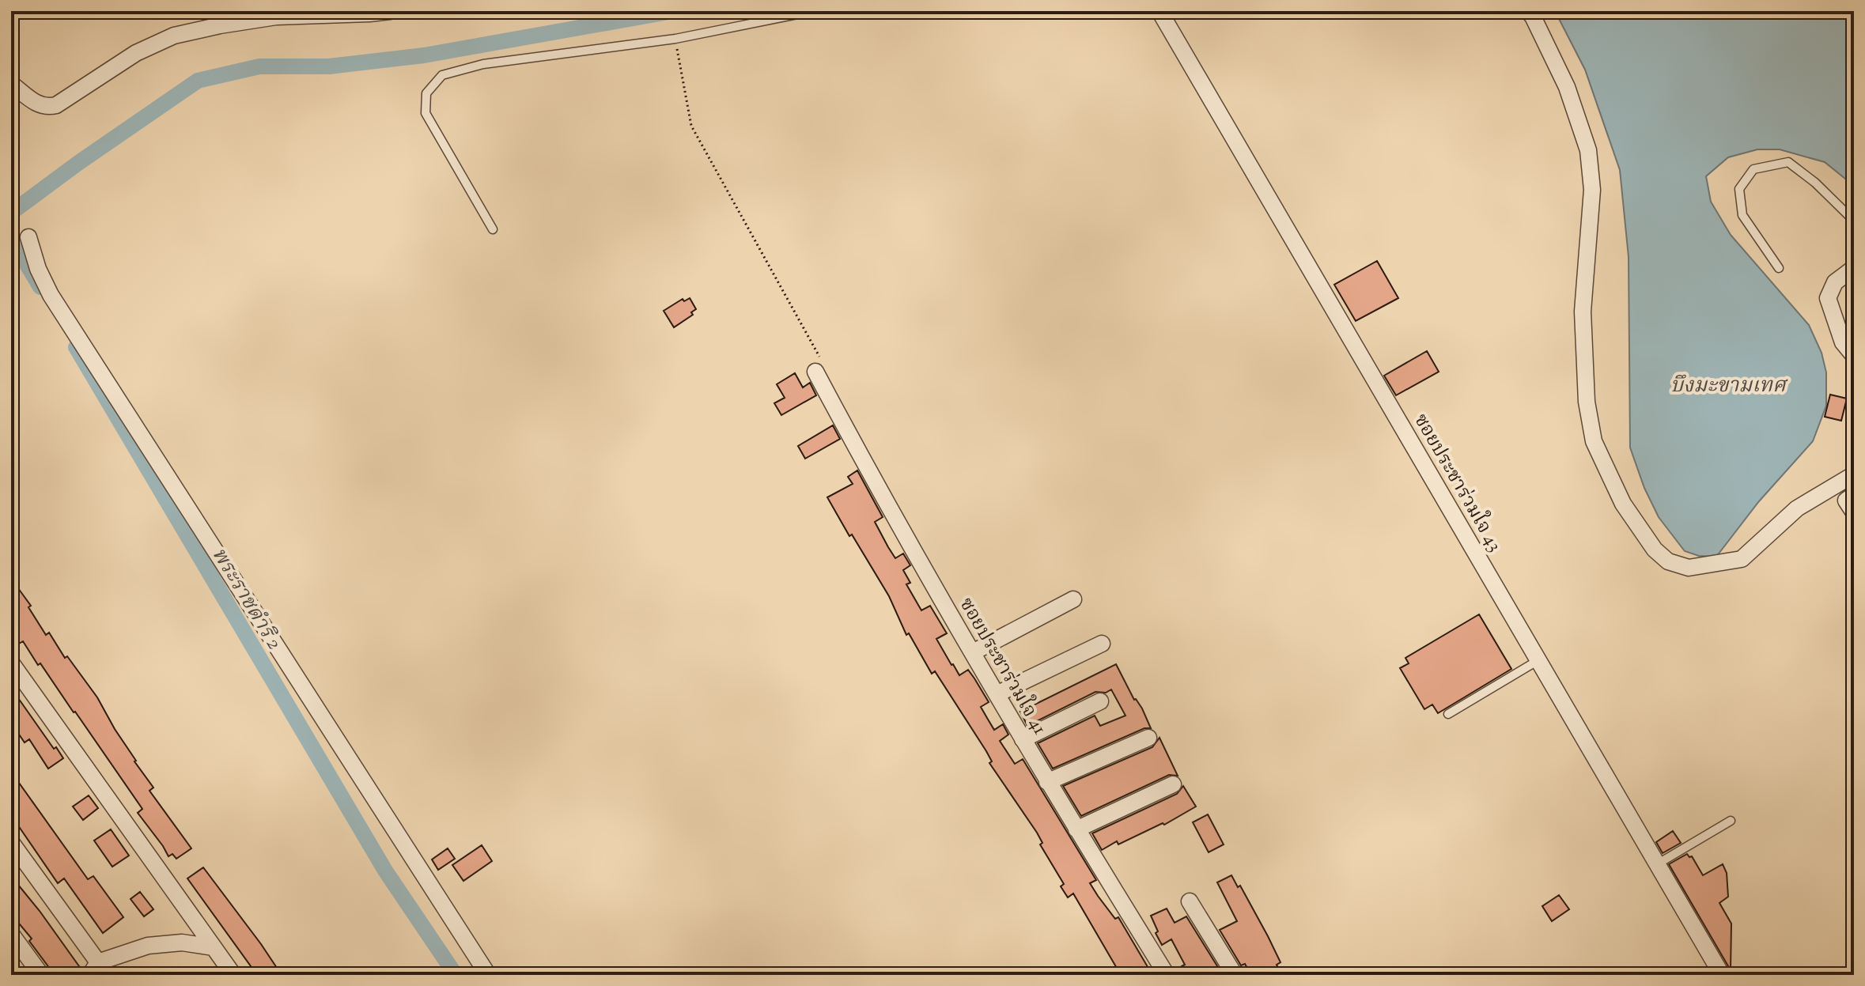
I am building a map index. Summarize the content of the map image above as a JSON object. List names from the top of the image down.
{
  "streets": {
    "street": ["ซอยประชาร่วมใจ 43", "ซอยประชาร่วมใจ 41"]
  },
  "water": ["บึงมะขามเทศ", "พระราชดำริ 2"]
}
